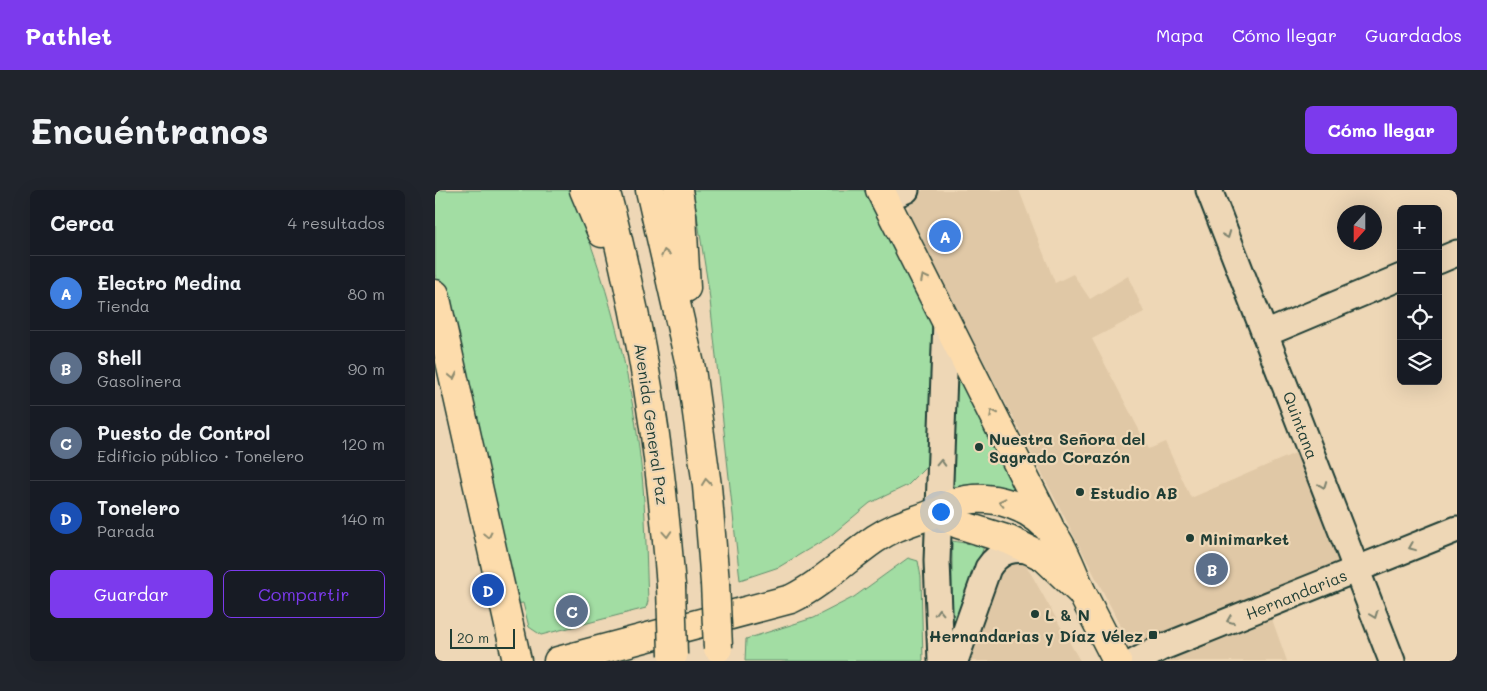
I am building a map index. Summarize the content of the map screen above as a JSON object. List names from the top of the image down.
{
  "streets": {
    "main road": ["Avenida General Paz"],
    "street": ["Quintana", "Hernandarias"]
  },
  "crossings": [
    ["Quintana", "Hernandarias"]
  ],
  "one_way": ["Quintana", "Hernandarias"],
  "places": {
    "other": [
      "Nuestra Señora del Sagrado Corazón",
      "Estudio AB",
      "Minimarket",
      "L & N"
    ],
    "transit": ["Hernandarias y Díaz Vélez"]
  },
  "scale_bar": "20 m",
  "north": "bottom",
  "page": {
    "header": "Pathlet",
    "nav": ["Mapa", "Cómo llegar", "Guardados"],
    "buttons": [
      "Cómo llegar",
      ["Guardar", "Compartir"]
    ],
    "title": "Encuéntranos",
    "heading": ["Cerca", "4 resultados"],
    "map_buttons": ["+", "−"],
    "pins": [
      "A",
      "B",
      "D",
      "C"
    ],
    "list": [
      {
        "mark": "A",
        "name": "Electro Medina",
        "note": "Tienda",
        "value": "80 m"
      },
      {
        "mark": "B",
        "name": "Shell",
        "note": "Gasolinera",
        "value": "90 m"
      },
      {
        "mark": "C",
        "name": "Puesto de Control",
        "note": "Edificio público · Tonelero",
        "value": "120 m"
      },
      {
        "mark": "D",
        "name": "Tonelero",
        "note": "Parada",
        "value": "140 m"
      }
    ],
    "scale": "20 m"
  }
}
